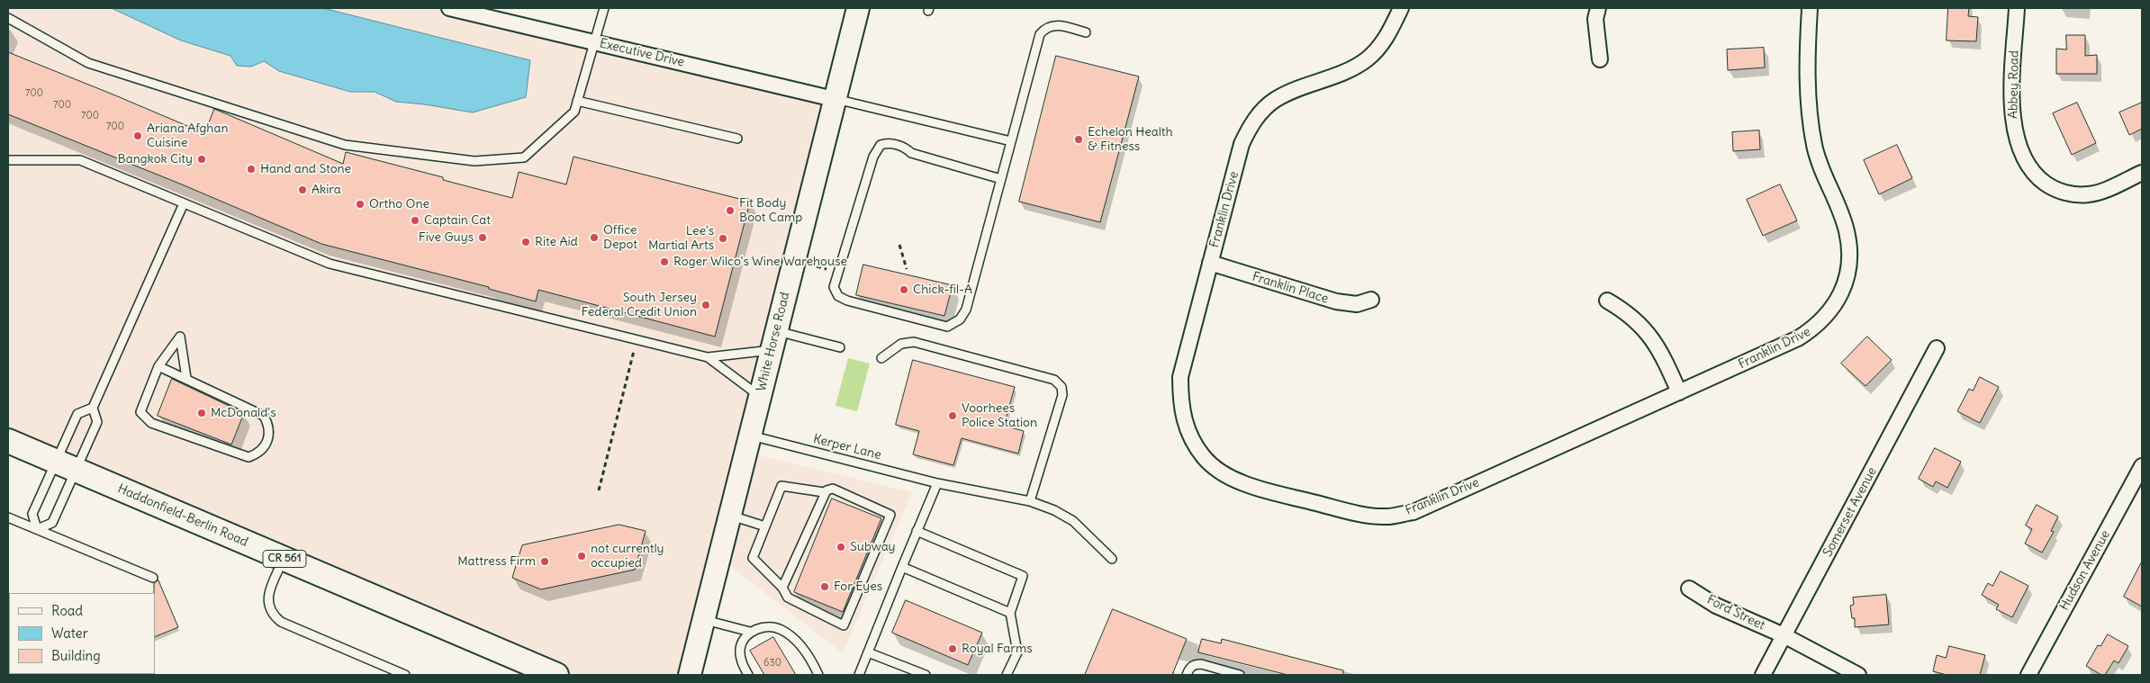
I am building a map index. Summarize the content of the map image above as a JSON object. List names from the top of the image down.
{
  "streets": {
    "main road": ["White Horse Road", "Haddonfield-Berlin Road", "CR 561"],
    "street": [
      "Executive Drive",
      "Abbey Road",
      "Franklin Drive",
      "Franklin Place",
      "Somerset Avenue",
      "Hudson Avenue",
      "Ford Street"
    ],
    "lane": ["Kerper Lane"]
  },
  "crossings": [
    ["Executive Drive", "White Horse Road"],
    ["Franklin Drive", "Franklin Place"],
    ["White Horse Road", "Kerper Lane"],
    ["Somerset Avenue", "Ford Street"]
  ],
  "places": [
    "Ariana Afghan Cuisine",
    "Echelon Health & Fitness",
    "Bangkok City",
    "Hand and Stone",
    "Akira",
    "Ortho One",
    "Fit Body Boot Camp",
    "Captain Cat",
    "Five Guys",
    "Office Depot",
    "Lee's Martial Arts",
    "Rite Aid",
    "Roger Wilco's Wine Warehouse",
    "Chick-fil-A",
    "South Jersey Federal Credit Union",
    "McDonald's",
    "Voorhees Police Station",
    "Subway",
    "not currently occupied",
    "Mattress Firm",
    "For Eyes",
    "Royal Farms"
  ],
  "house_numbers": [
    "700",
    "700",
    "700",
    "700",
    "630"
  ],
  "legend": ["Road", "Water", "Building"]
}
